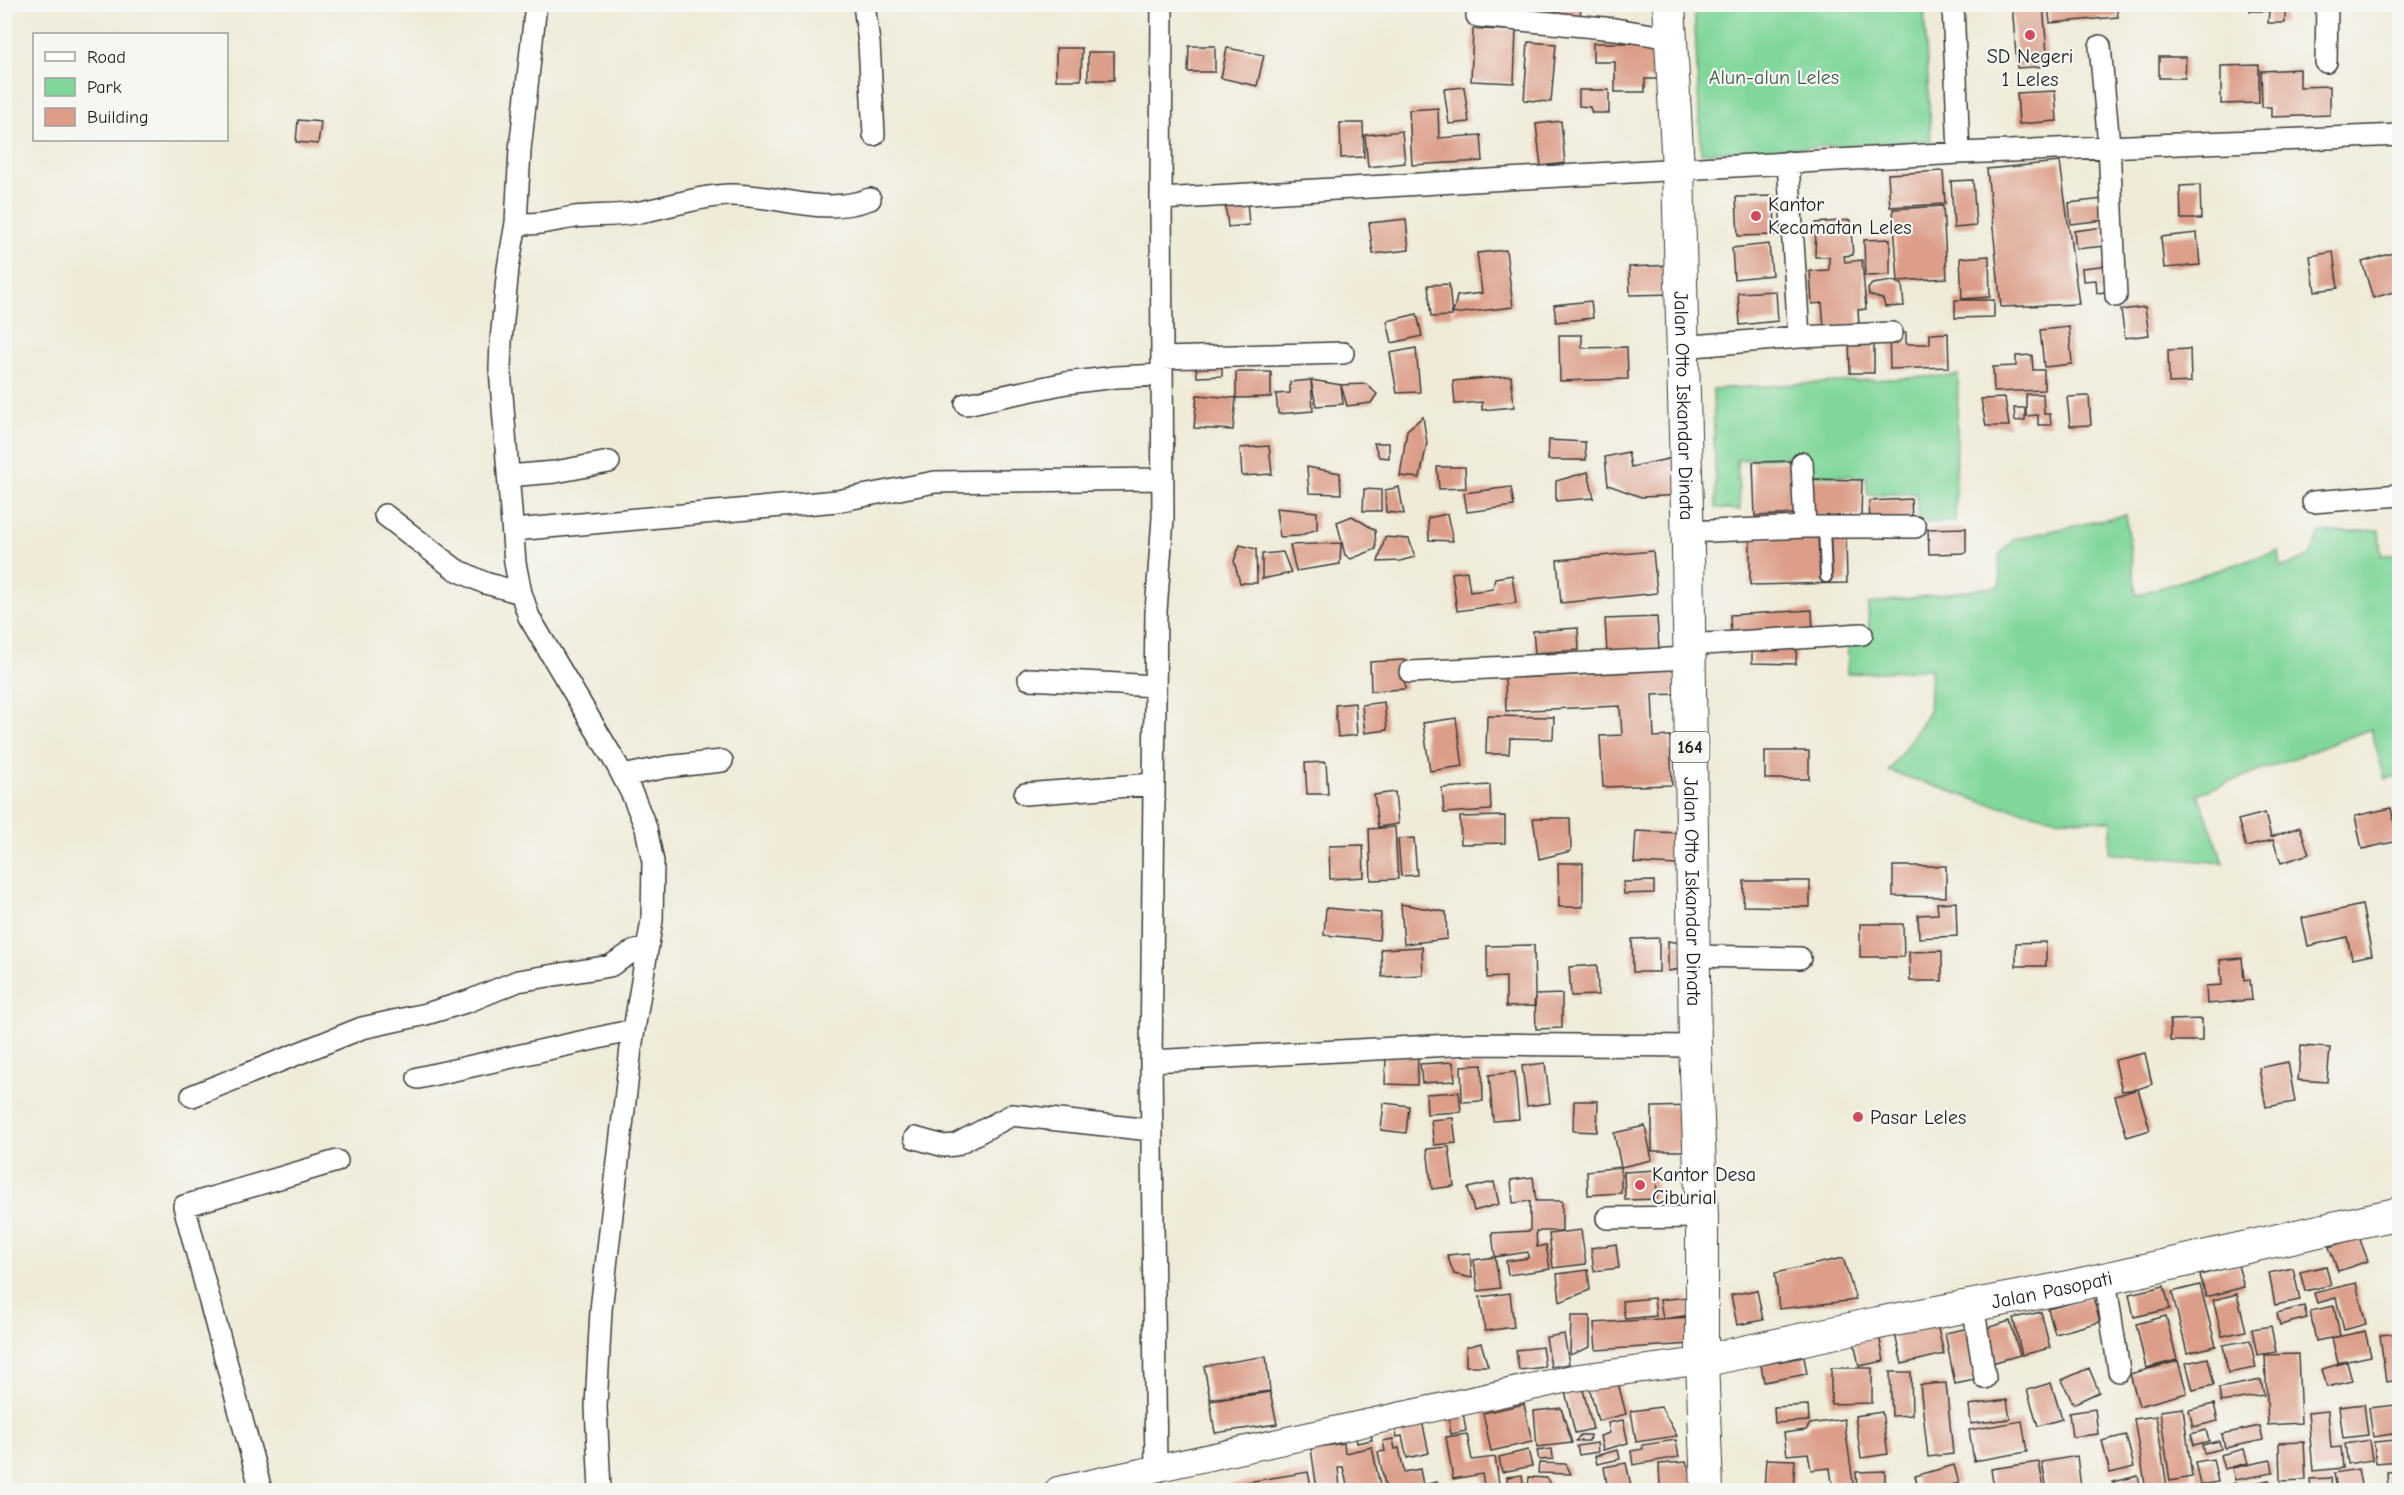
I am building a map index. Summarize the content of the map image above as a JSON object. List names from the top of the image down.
{
  "streets": {
    "main road": ["Jalan Otto Iskandar Dinata", "164", "Jalan Pasopati"]
  },
  "crossings": [
    ["Jalan Otto Iskandar Dinata", "Jalan Pasopati"]
  ],
  "parks": ["Alun-alun Leles"],
  "places": [
    "SD Negeri 1 Leles",
    "Kantor Kecamatan Leles",
    "Pasar Leles",
    "Kantor Desa Ciburial"
  ],
  "legend": ["Road", "Park", "Building"]
}
